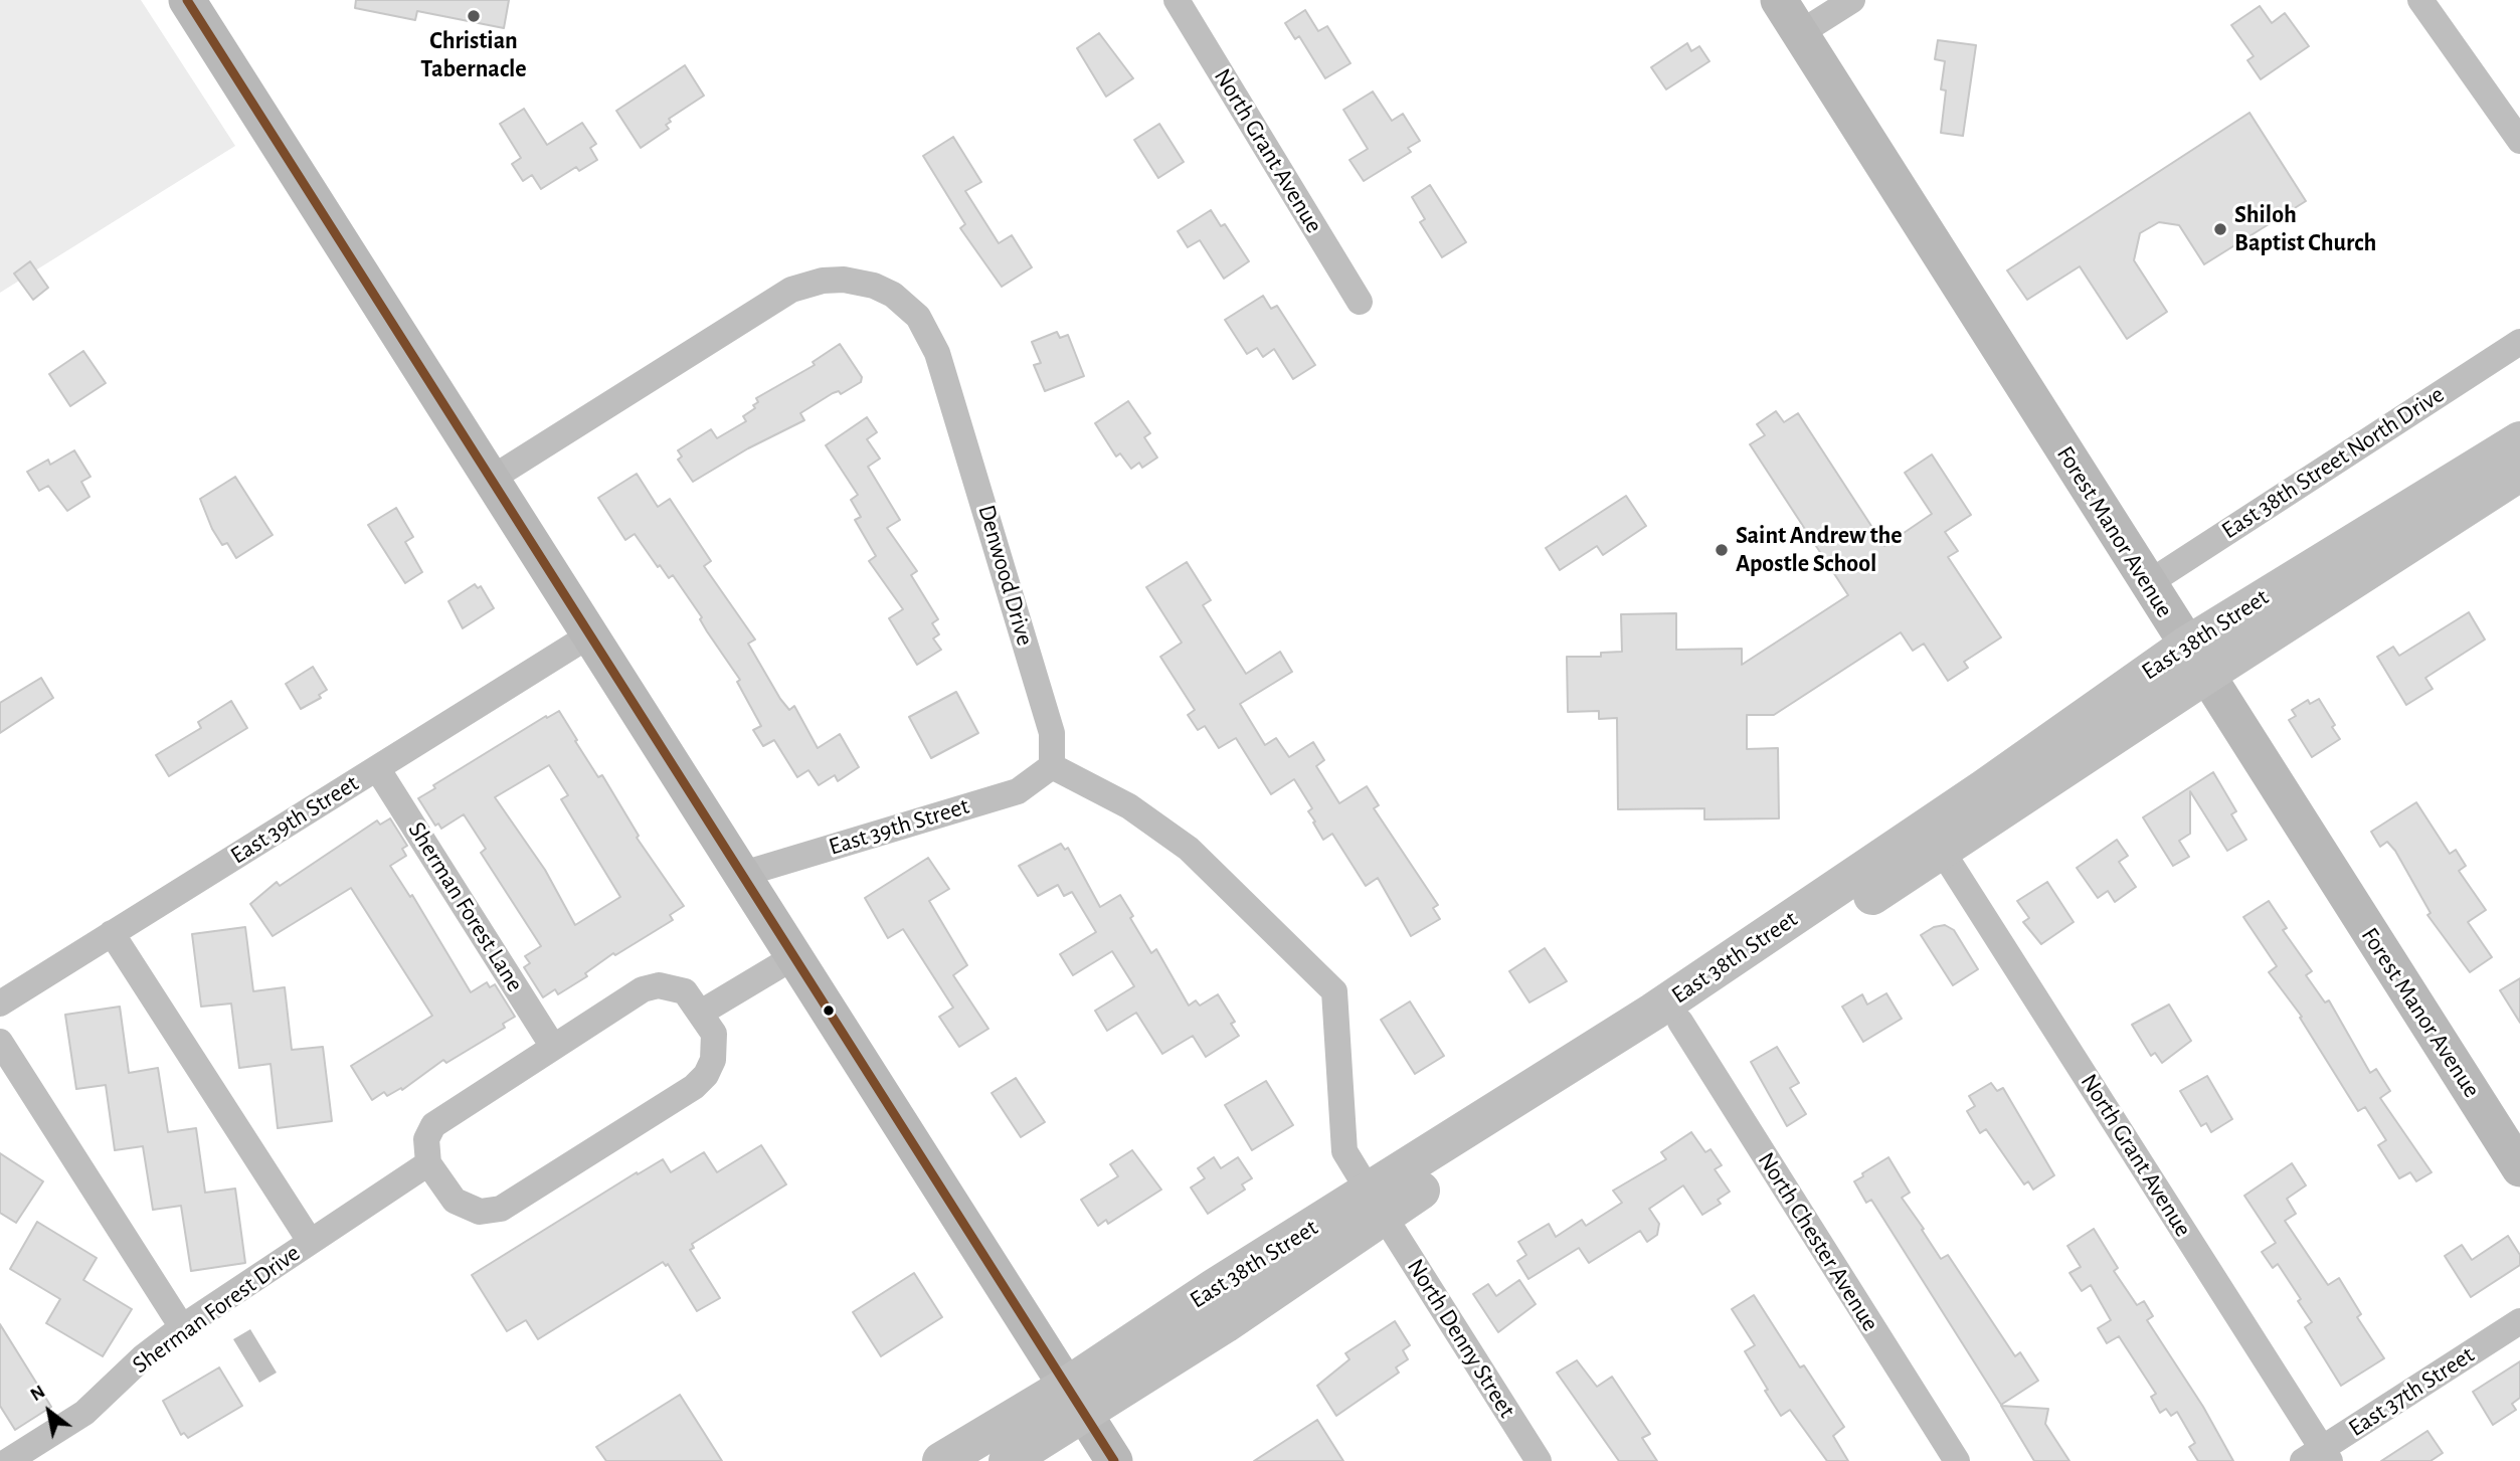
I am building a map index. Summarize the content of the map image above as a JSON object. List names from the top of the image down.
{
  "streets": {
    "main road": ["Forest Manor Avenue", "East 38th Street"],
    "street": [
      "North Grant Avenue",
      "East 38th Street North Drive",
      "Denwood Drive",
      "East 39th Street",
      "Sherman Forest Lane",
      "North Chester Avenue",
      "Sherman Forest Drive",
      "North Denny Street",
      "East 37th Street"
    ]
  },
  "crossings": [
    ["North Grant Avenue", "East 38th Street"],
    ["North Grant Avenue", "East 37th Street"],
    ["East 38th Street North Drive", "Forest Manor Avenue"],
    ["Forest Manor Avenue", "East 38th Street"],
    ["Denwood Drive", "East 39th Street"],
    ["East 38th Street", "North Chester Avenue"],
    ["East 38th Street", "North Denny Street"],
    ["East 39th Street", "Sherman Forest Lane"]
  ],
  "places": ["Christian Tabernacle", "Shiloh Baptist Church", "Saint Andrew the Apostle School"],
  "north": "top left"
}
